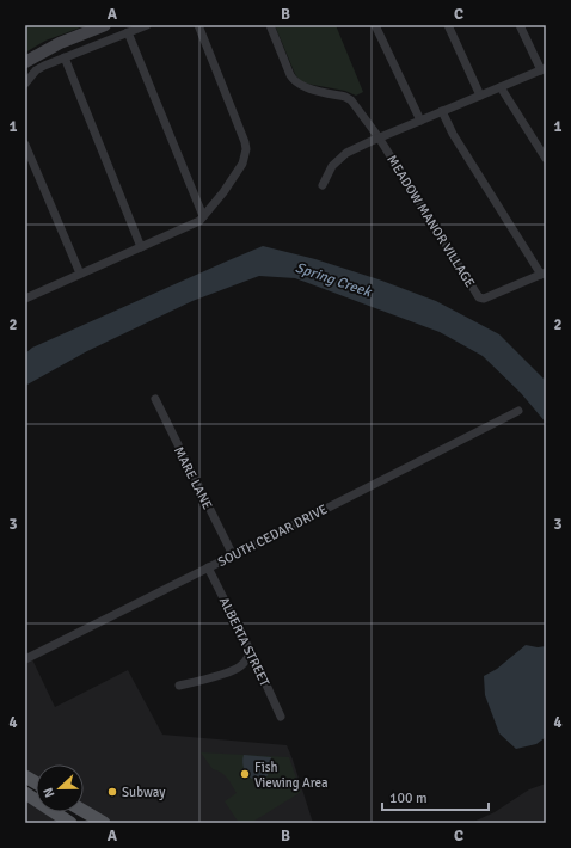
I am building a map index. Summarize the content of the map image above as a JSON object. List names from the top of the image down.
{
  "streets": {
    "street": [
      "MEADOW MANOR VILLAGE",
      "MARE LANE",
      "SOUTH CEDAR DRIVE",
      "ALBERTA STREET"
    ]
  },
  "crossings": [
    ["MARE LANE", "SOUTH CEDAR DRIVE"],
    ["SOUTH CEDAR DRIVE", "ALBERTA STREET"]
  ],
  "water": ["Spring Creek"],
  "places": ["Fish Viewing Area", "Subway"],
  "scale_bar": "100 m",
  "north": "left",
  "grid": {
    "columns": ["A", "B", "C"],
    "rows": [
      "1",
      "2",
      "3",
      "4"
    ]
  }
}
